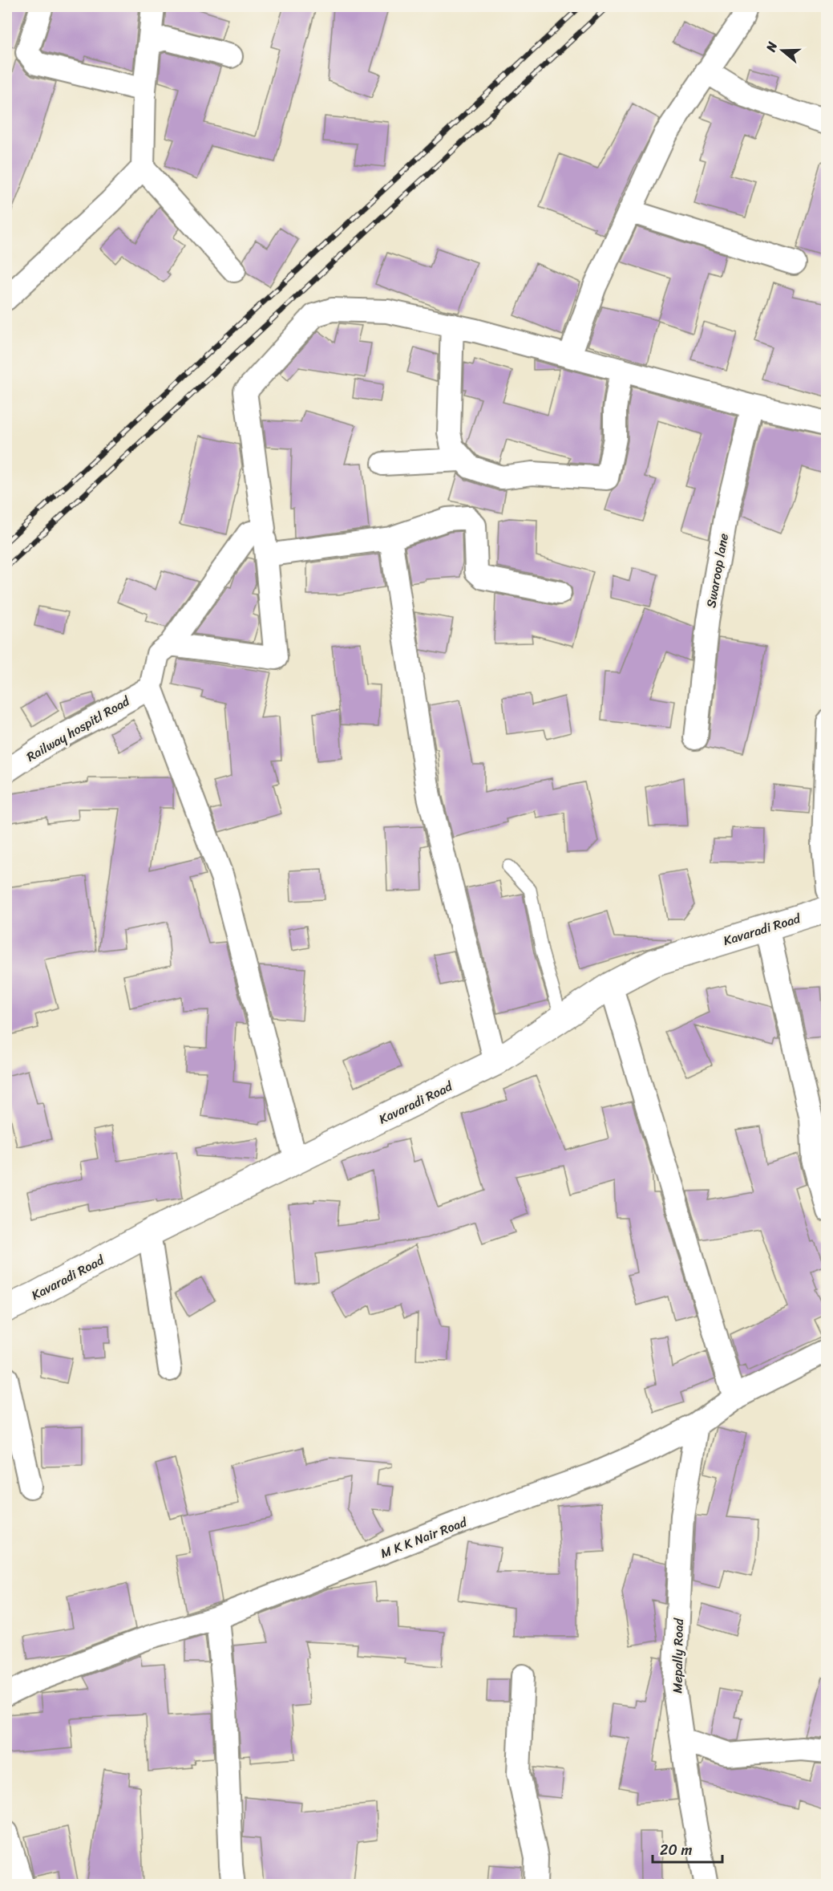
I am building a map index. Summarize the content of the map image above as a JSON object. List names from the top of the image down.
{
  "streets": {
    "main road": ["Kavaradi Road"],
    "street": [
      "Swaroop lane",
      "Railway hospitl Road",
      "M K K Nair Road",
      "Mepally Road"
    ]
  },
  "crossings": [
    ["M K K Nair Road", "Mepally Road"]
  ],
  "scale_bar": "20 m",
  "north": "left"
}
